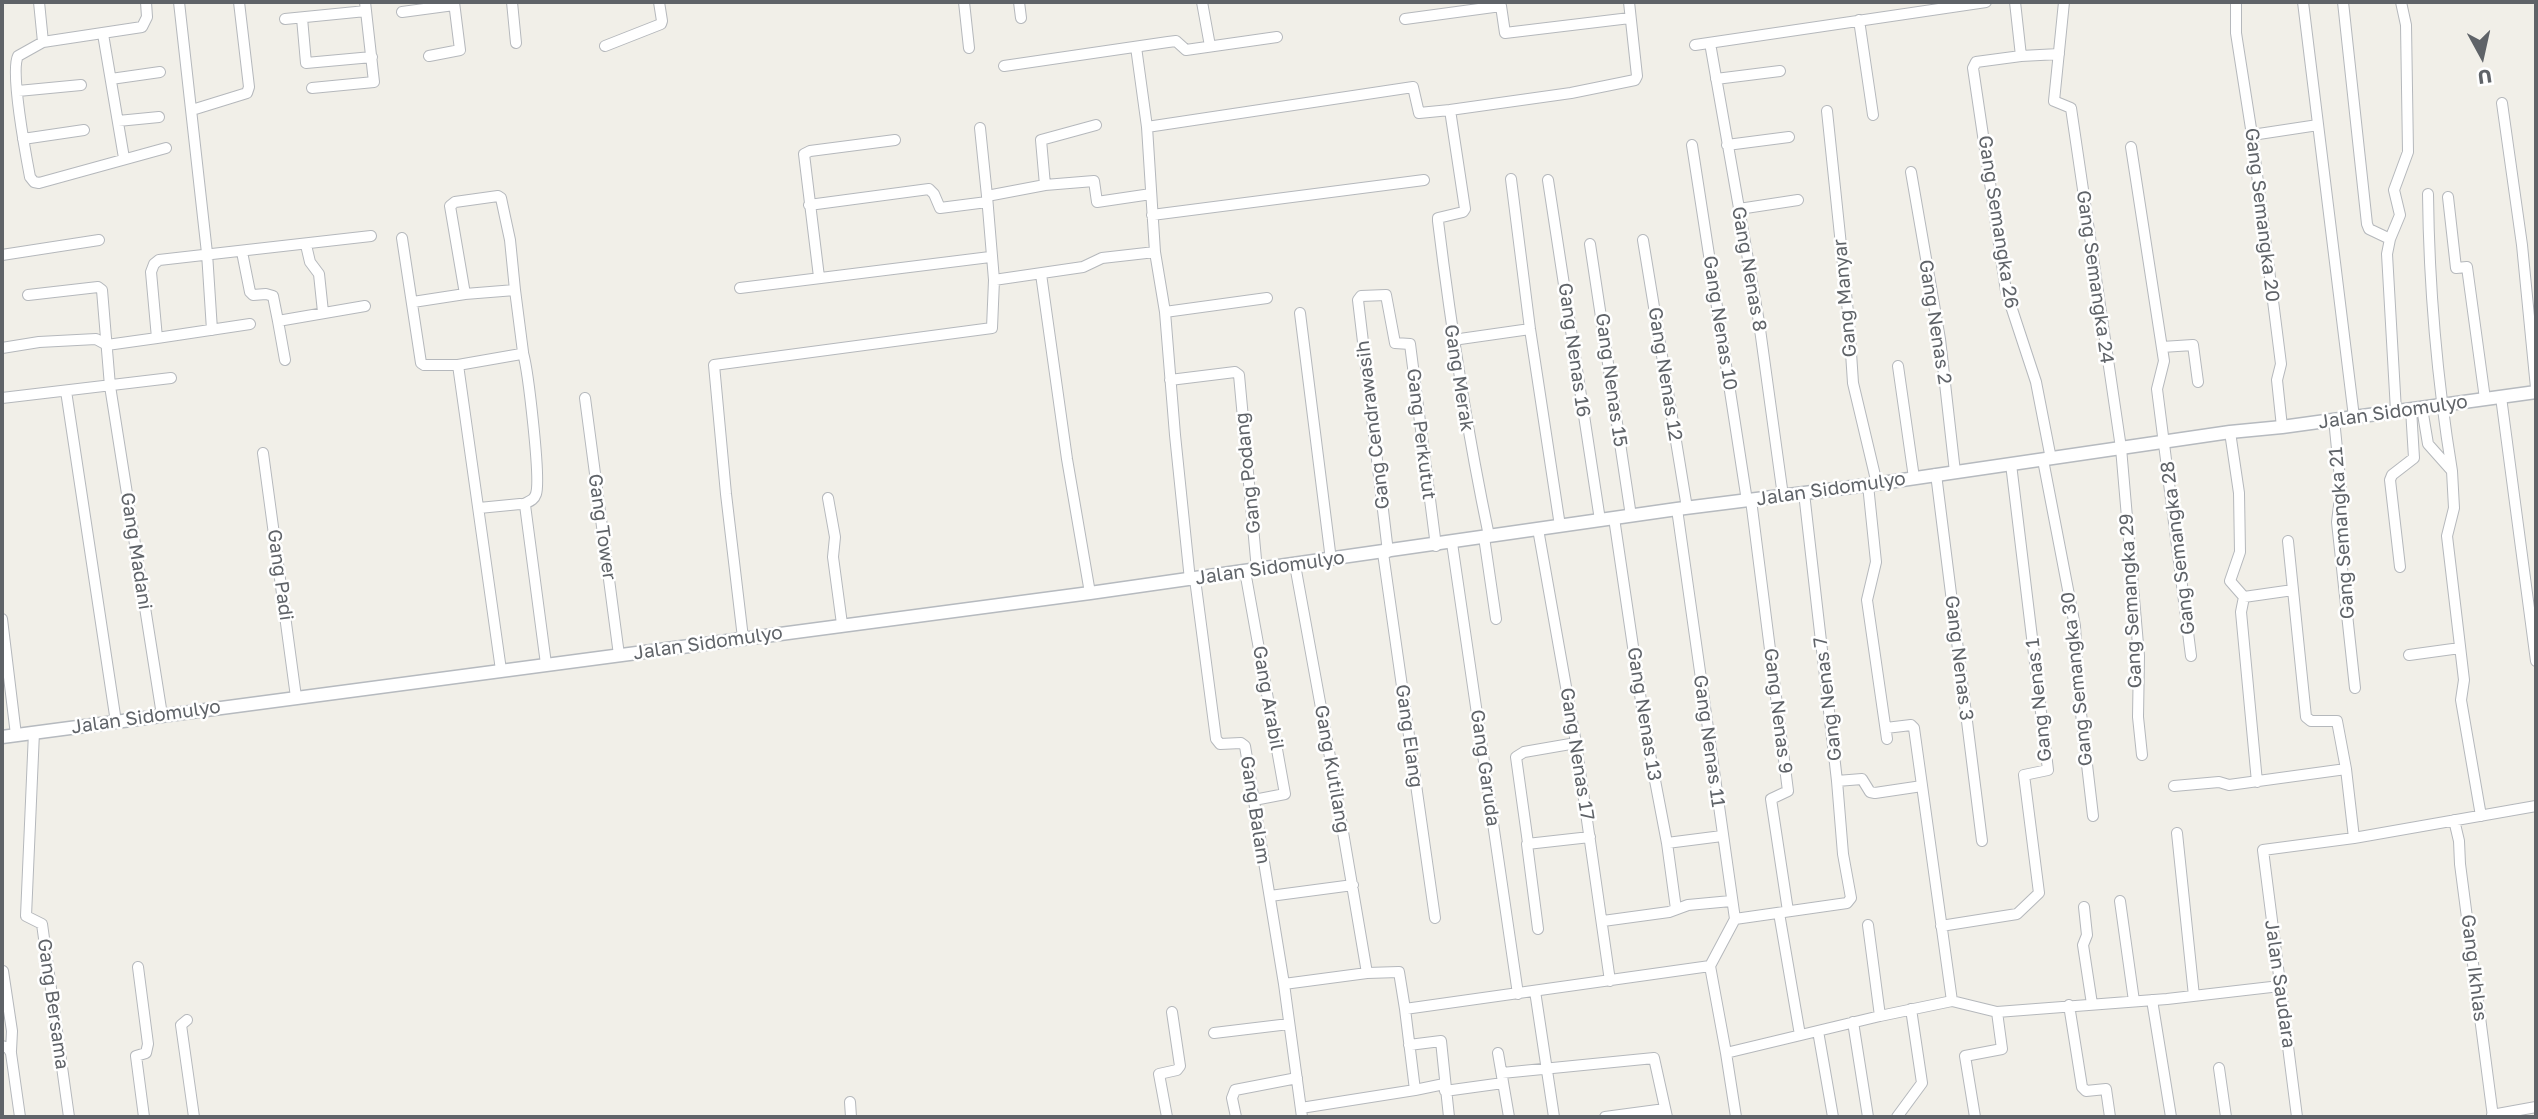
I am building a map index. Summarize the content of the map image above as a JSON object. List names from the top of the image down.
{
  "streets": {
    "street": [
      "Gang Semangka 20",
      "Gang Semangka 26",
      "Gang Nenas 8",
      "Gang Semangka 24",
      "Gang Manyar",
      "Gang Nenas 2",
      "Gang Nenas 10",
      "Gang Nenas 16",
      "Gang Nenas 12",
      "Gang Merak",
      "Gang Nenas 15",
      "Jalan Sidomulyo",
      "Gang Cendrawasih",
      "Gang Perkutut",
      "Gang Podang",
      "Gang Tower",
      "Gang Semangka 21",
      "Gang Semangka 28",
      "Gang Madani",
      "Gang Padi",
      "Gang Semangka 29",
      "Gang Nenas 3",
      "Gang Semangka 30",
      "Gang Arabil",
      "Gang Nenas 7",
      "Gang Nenas 1",
      "Gang Nenas 9",
      "Gang Nenas 13",
      "Gang Elang",
      "Gang Nenas 11",
      "Gang Nenas 17",
      "Gang Garuda",
      "Gang Kutilang",
      "Gang Balam",
      "Gang Ikhlas",
      "Jalan Saudara",
      "Gang Bersama"
    ]
  },
  "crossings": [
    ["Gang Semangka 20", "Jalan Sidomulyo"],
    ["Gang Semangka 26", "Jalan Sidomulyo"],
    ["Gang Semangka 26", "Gang Semangka 30"],
    ["Gang Nenas 8", "Jalan Sidomulyo"],
    ["Gang Semangka 24", "Jalan Sidomulyo"],
    ["Gang Semangka 24", "Gang Semangka 29"],
    ["Gang Manyar", "Jalan Sidomulyo"],
    ["Gang Nenas 2", "Jalan Sidomulyo"],
    ["Gang Nenas 10", "Jalan Sidomulyo"],
    ["Gang Nenas 10", "Gang Nenas 9"],
    ["Gang Nenas 16", "Jalan Sidomulyo"],
    ["Gang Nenas 16", "Gang Nenas 13"],
    ["Gang Nenas 12", "Jalan Sidomulyo"],
    ["Gang Nenas 12", "Gang Nenas 11"],
    ["Gang Merak", "Jalan Sidomulyo"],
    ["Gang Nenas 15", "Jalan Sidomulyo"],
    ["Jalan Sidomulyo", "Gang Cendrawasih"],
    ["Jalan Sidomulyo", "Gang Perkutut"],
    ["Jalan Sidomulyo", "Gang Podang"],
    ["Jalan Sidomulyo", "Gang Tower"],
    ["Jalan Sidomulyo", "Gang Semangka 21"],
    ["Jalan Sidomulyo", "Gang Semangka 28"],
    ["Jalan Sidomulyo", "Gang Madani"],
    ["Jalan Sidomulyo", "Gang Padi"],
    ["Jalan Sidomulyo", "Gang Semangka 29"],
    ["Jalan Sidomulyo", "Gang Nenas 3"],
    ["Jalan Sidomulyo", "Gang Semangka 30"],
    ["Jalan Sidomulyo", "Gang Arabil"],
    ["Jalan Sidomulyo", "Gang Nenas 7"],
    ["Jalan Sidomulyo", "Gang Nenas 1"],
    ["Jalan Sidomulyo", "Gang Nenas 9"],
    ["Jalan Sidomulyo", "Gang Nenas 13"],
    ["Jalan Sidomulyo", "Gang Elang"],
    ["Jalan Sidomulyo", "Gang Nenas 11"],
    ["Jalan Sidomulyo", "Gang Nenas 17"],
    ["Jalan Sidomulyo", "Gang Garuda"],
    ["Jalan Sidomulyo", "Gang Kutilang"],
    ["Jalan Sidomulyo", "Gang Balam"],
    ["Jalan Sidomulyo", "Gang Bersama"],
    ["Gang Cendrawasih", "Gang Perkutut"],
    ["Gang Cendrawasih", "Gang Elang"],
    ["Gang Podang", "Gang Arabil"],
    ["Gang Arabil", "Gang Balam"],
    ["Gang Nenas 7", "Gang Nenas 9"]
  ],
  "north": "bottom"
}
